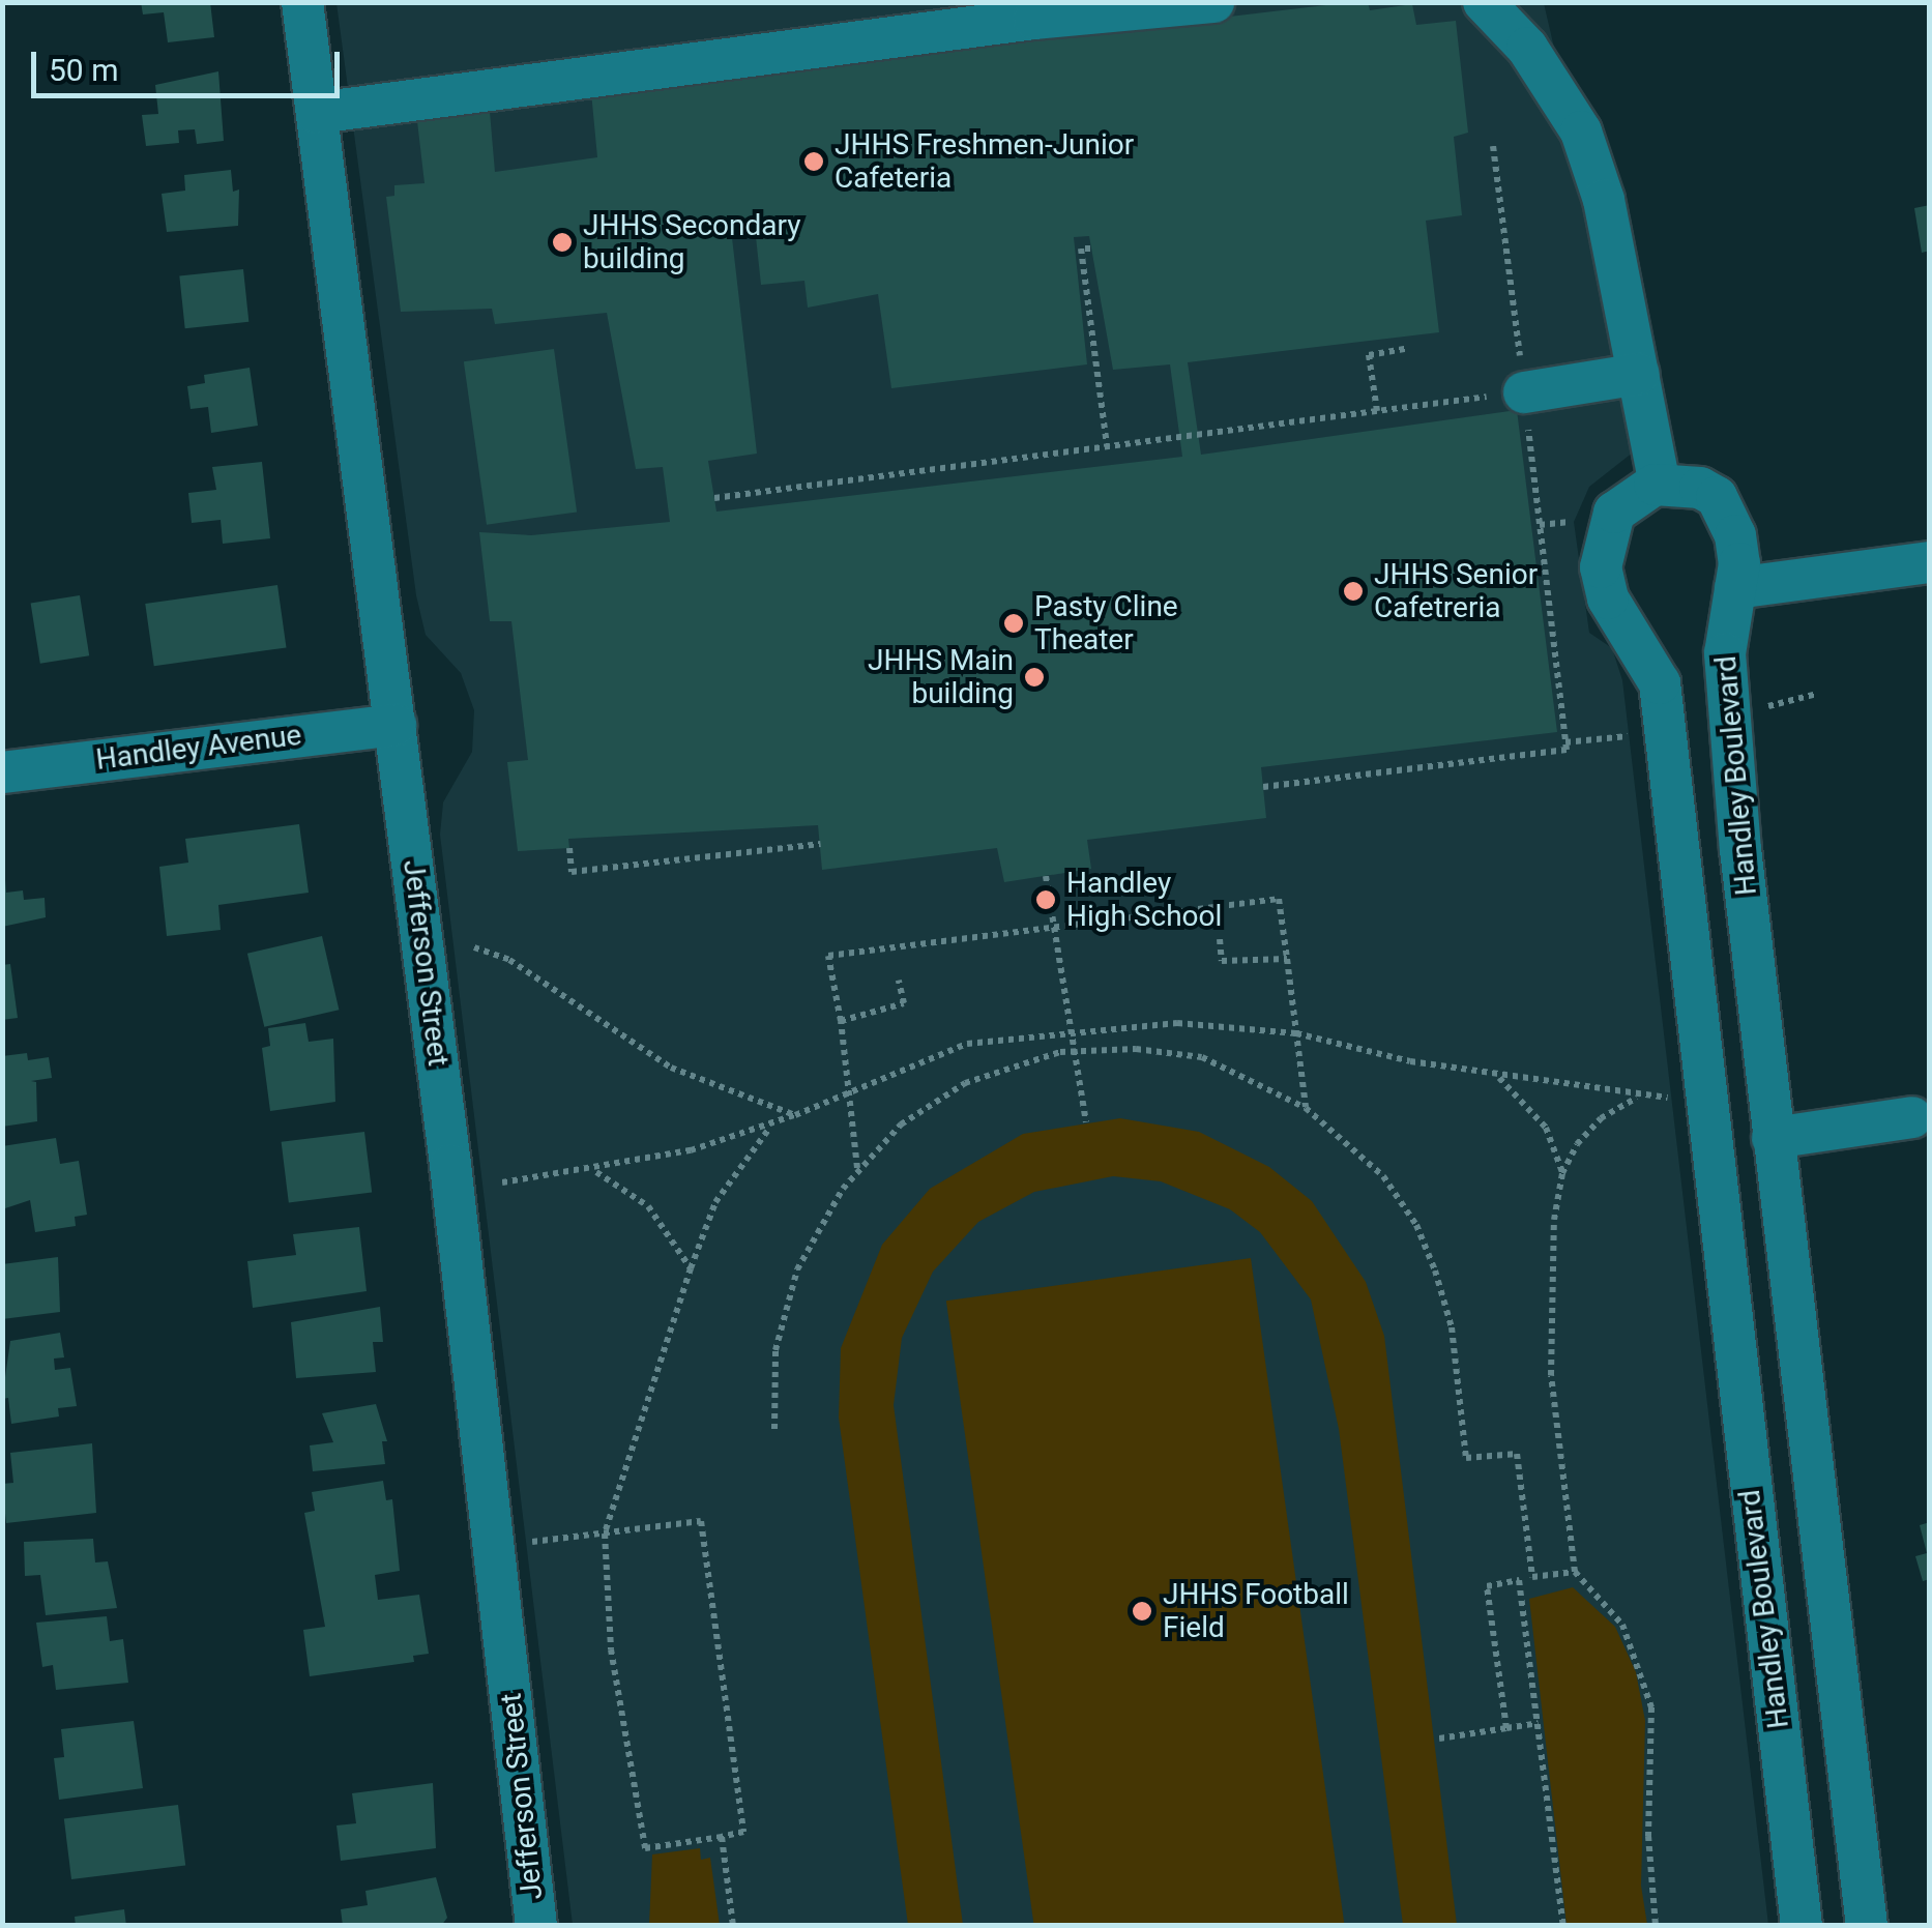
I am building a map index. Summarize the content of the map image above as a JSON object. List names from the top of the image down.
{
  "streets": {
    "street": ["Handley Avenue", "Handley Boulevard", "Jefferson Street"]
  },
  "crossings": [
    ["Handley Avenue", "Jefferson Street"]
  ],
  "places": [
    "JHHS Freshmen-Junior Cafeteria",
    "JHHS Secondary building",
    "JHHS Senior Cafetreria",
    "Pasty Cline Theater",
    "JHHS Main building",
    "Handley High School",
    "JHHS Football Field"
  ],
  "scale_bar": "50 m"
}
